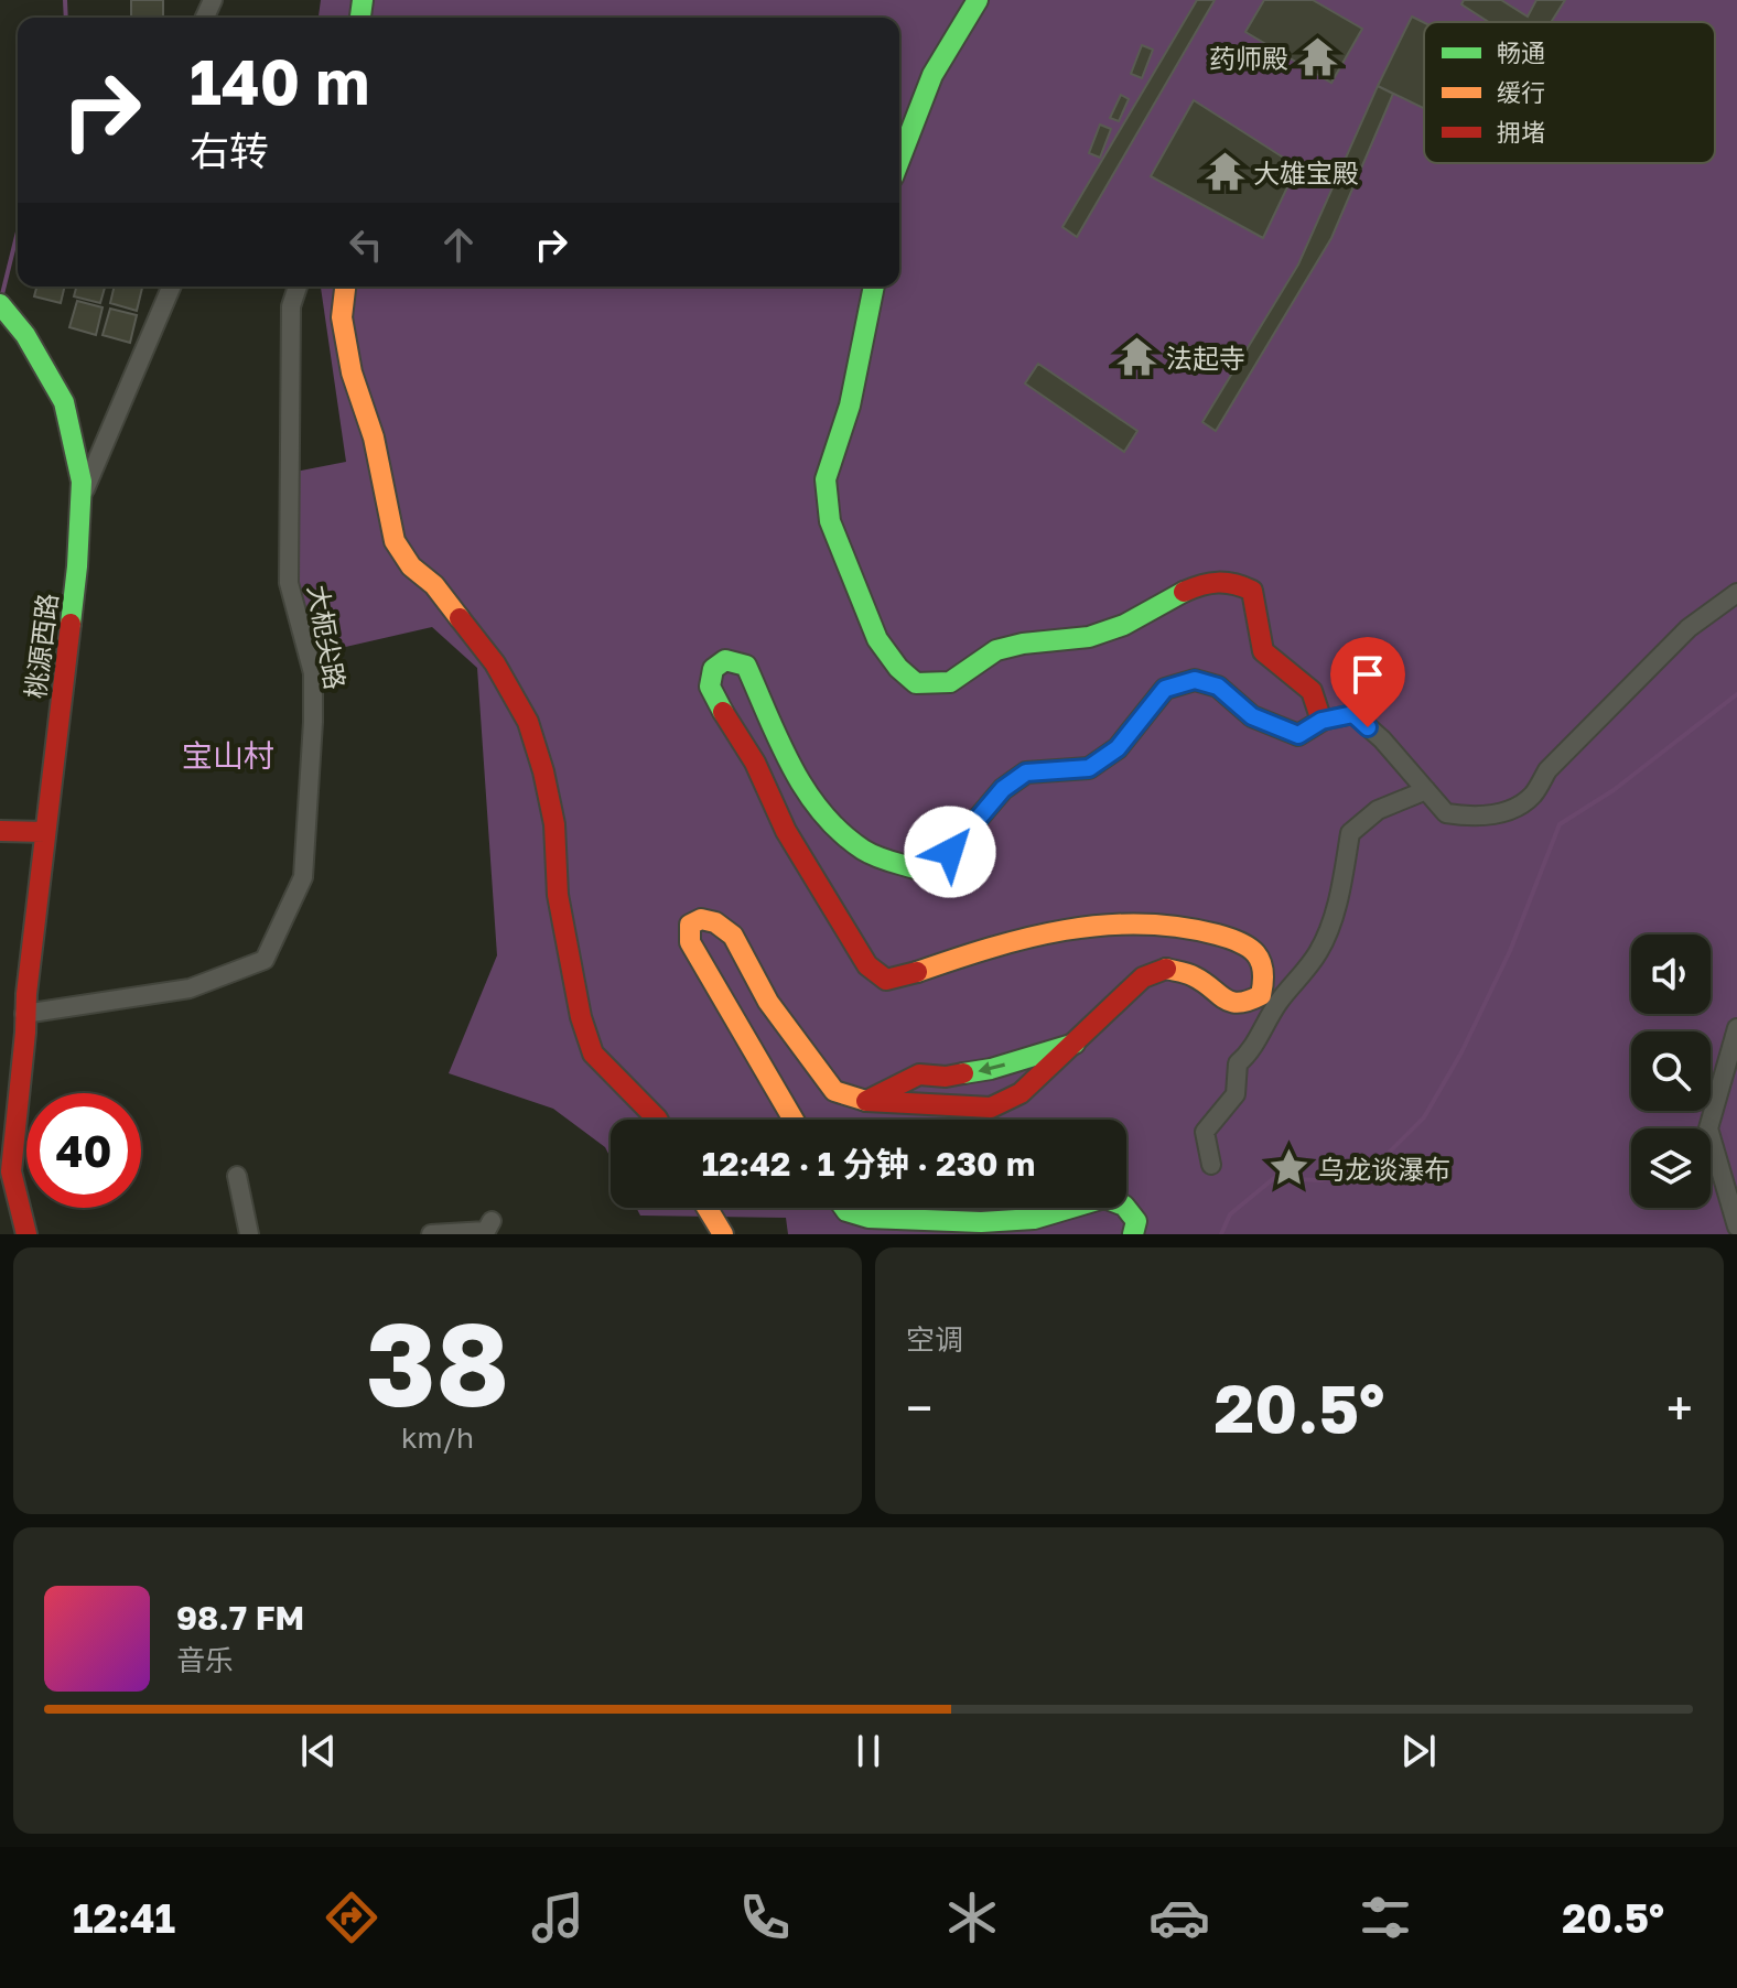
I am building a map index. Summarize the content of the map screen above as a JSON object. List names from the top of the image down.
{
  "streets": {
    "street": ["大枙尖路", "桃源西路"]
  },
  "crossings": [
    ["大枙尖路", "桃源西路"]
  ],
  "districts": ["宝山村"],
  "places": {
    "temple": ["药师殿", "大雄宝殿", "法起寺"],
    "place": ["乌龙谈瀑布"]
  },
  "legend": ["畅通", "缓行", "拥堵"],
  "page": {
    "turn": ["140 m", "右转"],
    "limit": "40",
    "trip": "12:42 · 1 分钟 · 230 m",
    "tile": [
      ["38", "km/h"],
      "空调"
    ],
    "heat": ["−", "20.5°", "+"],
    "song": ["98.7 FM", "音乐"],
    "tabs": ["12:41", "20.5°"]
  }
}
